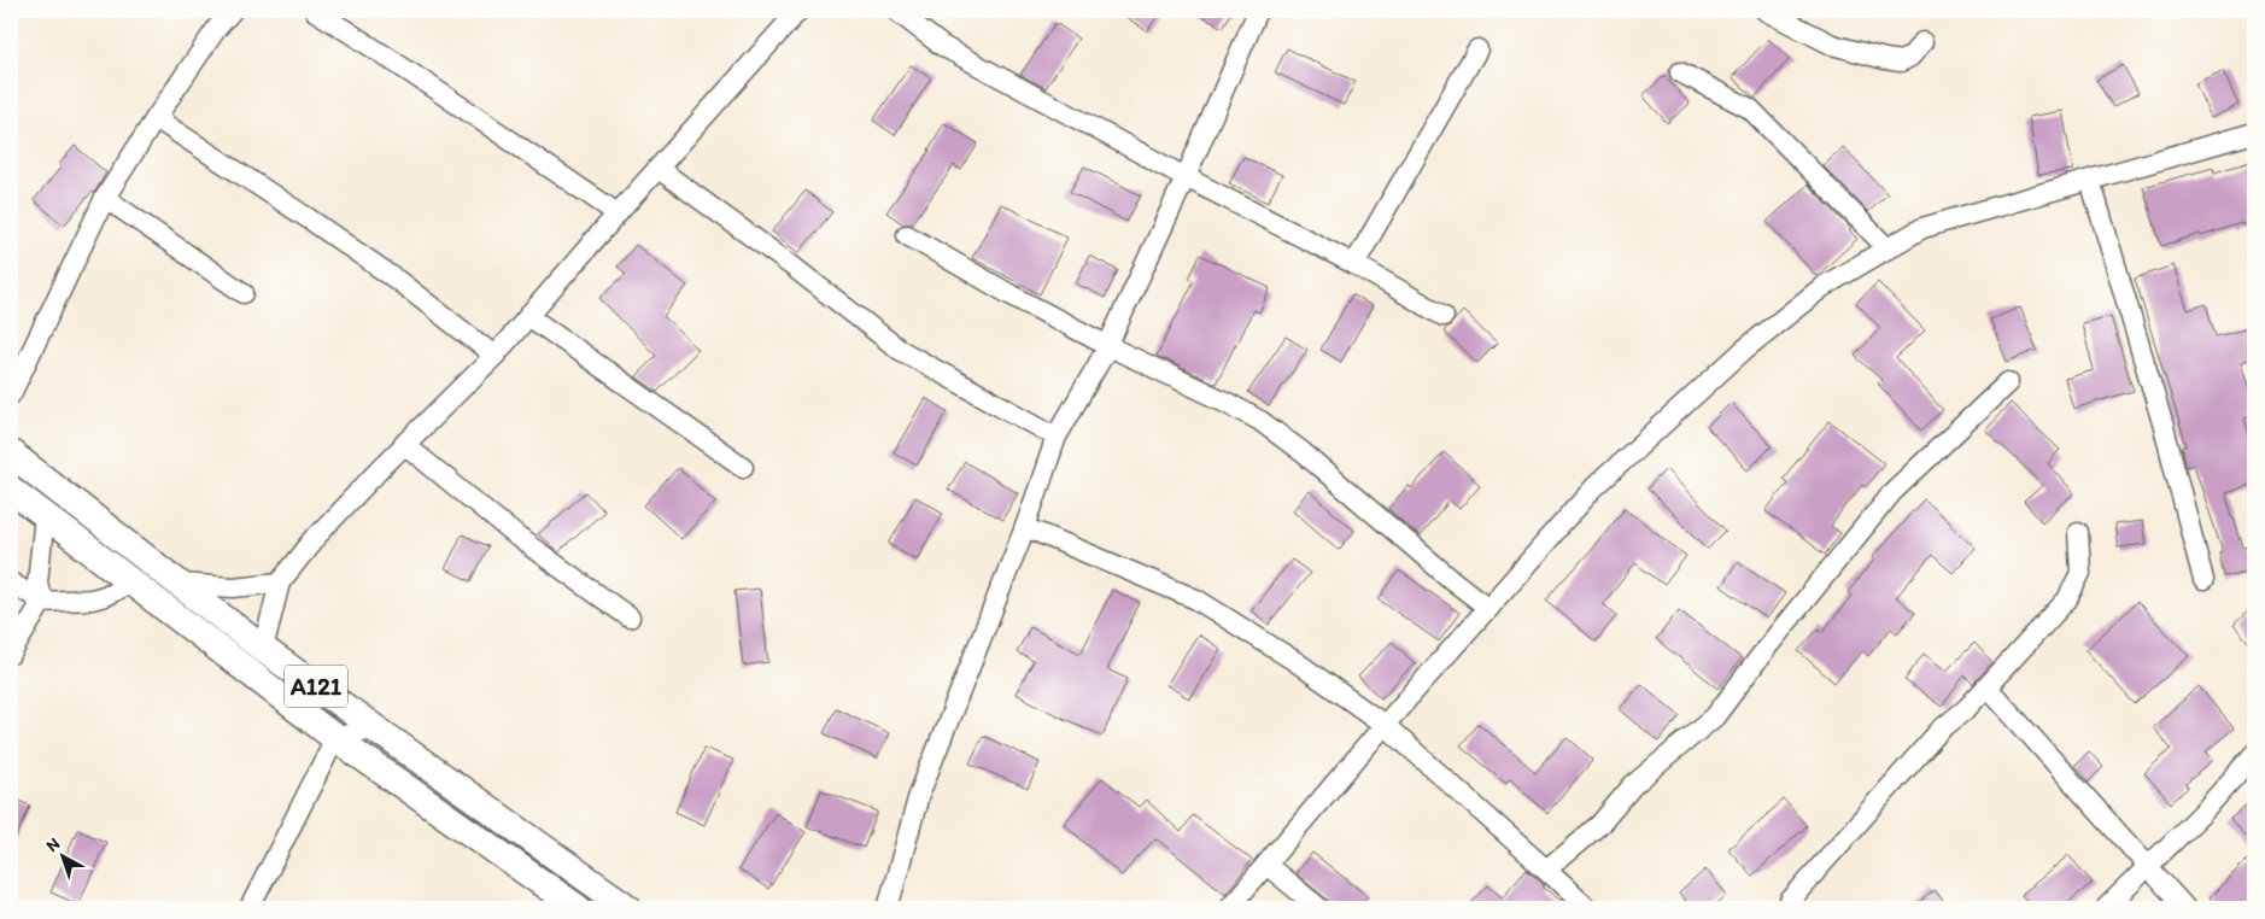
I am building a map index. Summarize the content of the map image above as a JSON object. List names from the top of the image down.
{
  "streets": {
    "highway": ["A121"]
  },
  "north": "top left"
}
